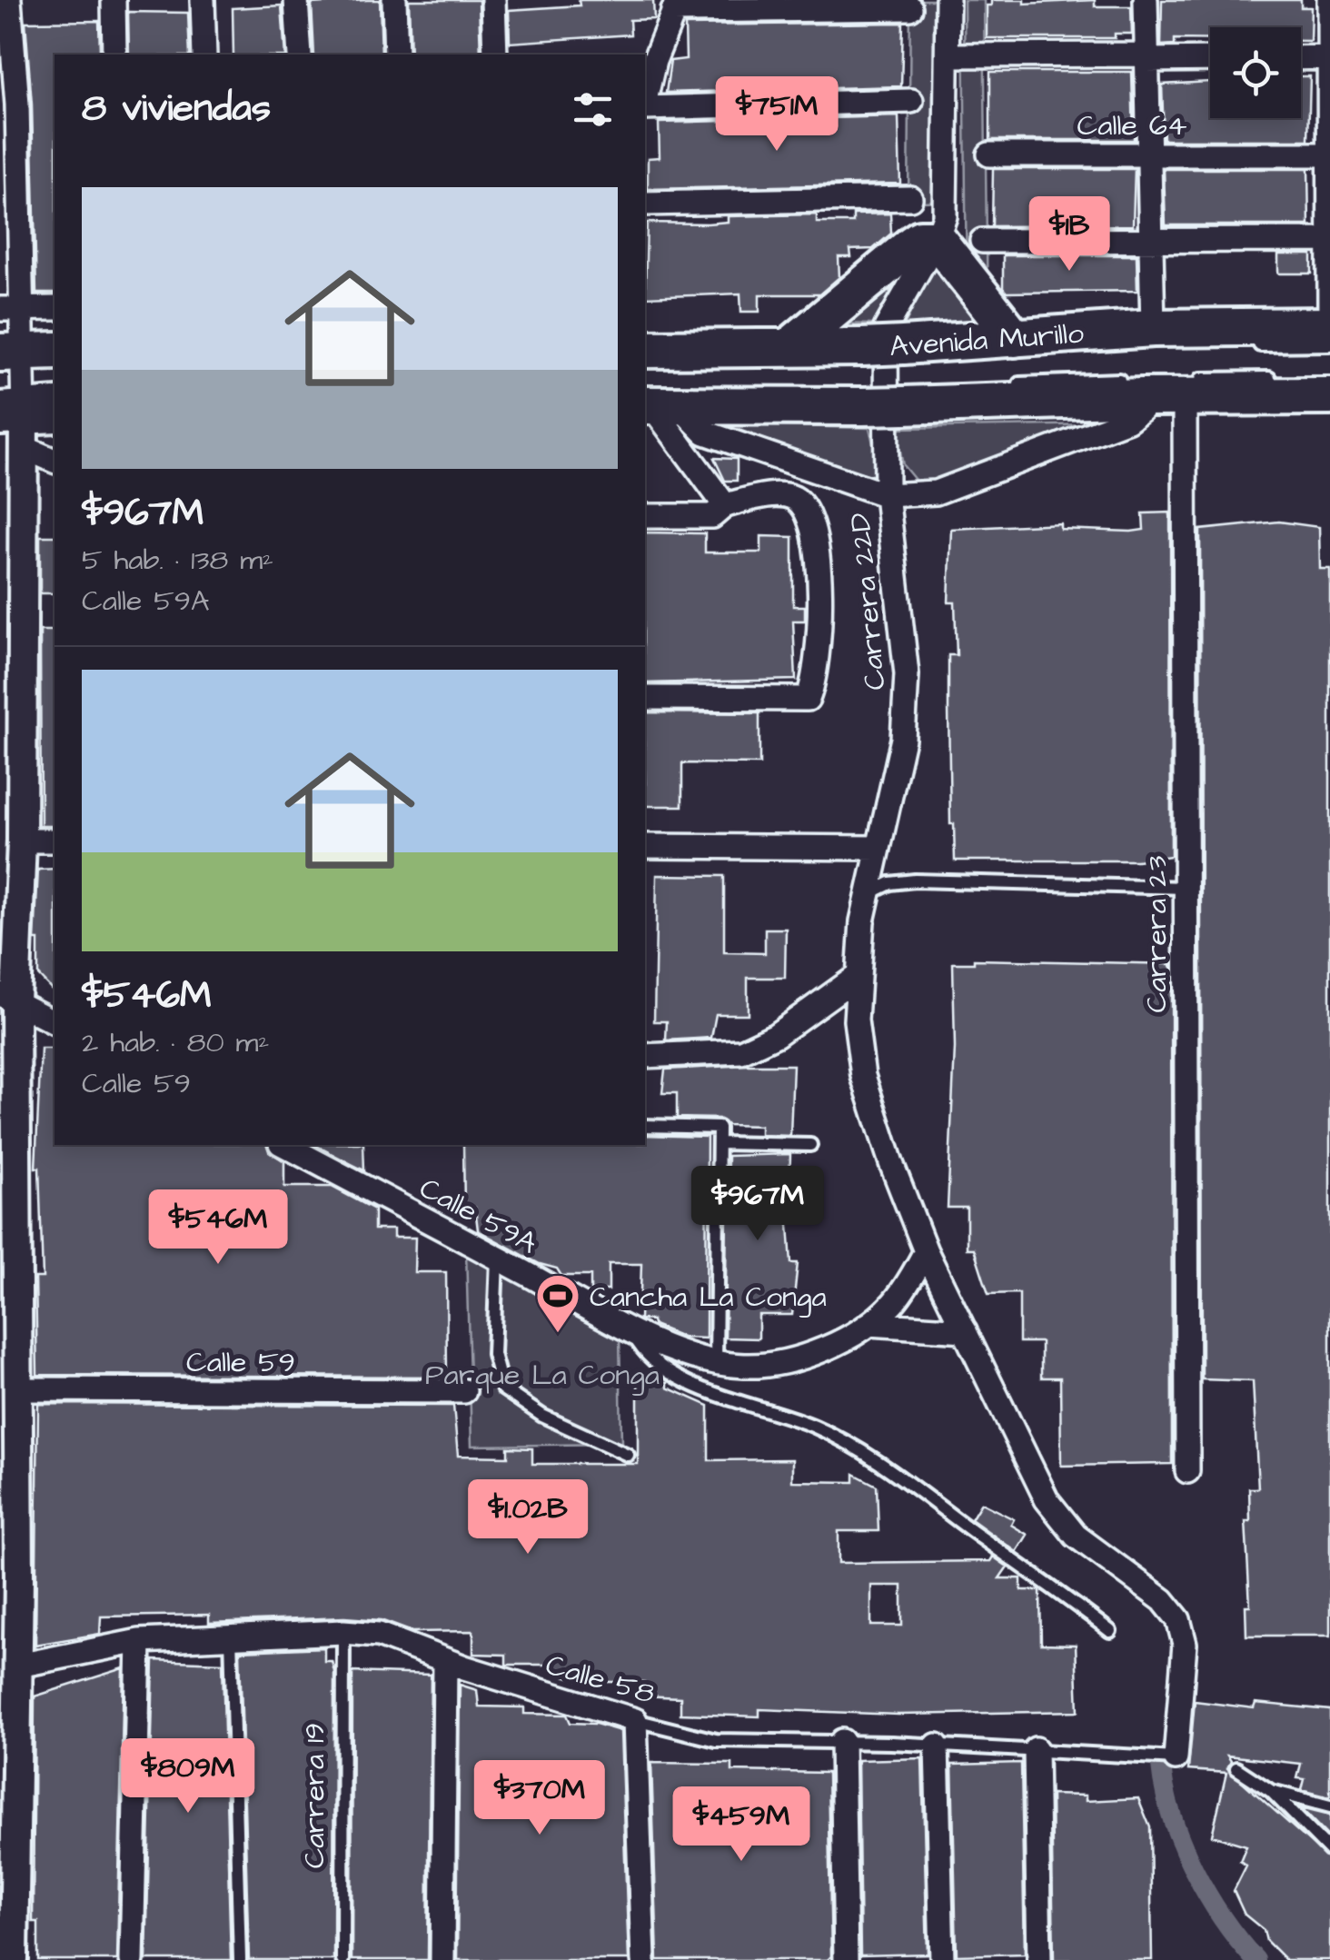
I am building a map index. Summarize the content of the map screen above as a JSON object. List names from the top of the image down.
{
  "streets": {
    "main road": ["Avenida Murillo"],
    "street": [
      "Calle 64",
      "Carrera 22D",
      "Carrera 23",
      "Calle 59A",
      "Calle 59",
      "Calle 58"
    ],
    "lane": ["Carrera 19"]
  },
  "crossings": [
    ["Avenida Murillo", "Carrera 23"],
    ["Carrera 22D", "Calle 59A"],
    ["Carrera 22D", "Calle 58"],
    ["Calle 58", "Carrera 19"]
  ],
  "parks": ["Parque La Conga"],
  "places": {
    "sports": ["Cancha La Conga"]
  },
  "page": {
    "heading": "8 viviendas",
    "price": [
      "$751M",
      "$1B",
      "$967M",
      "$546M",
      "$1.02B",
      "$809M",
      "$370M",
      "$459M"
    ],
    "list": [
      {
        "name": "$967M",
        "note": "5 hab. · 138 m² · Calle 59A"
      },
      {
        "name": "$546M",
        "note": "2 hab. · 80 m² · Calle 59"
      }
    ]
  }
}
